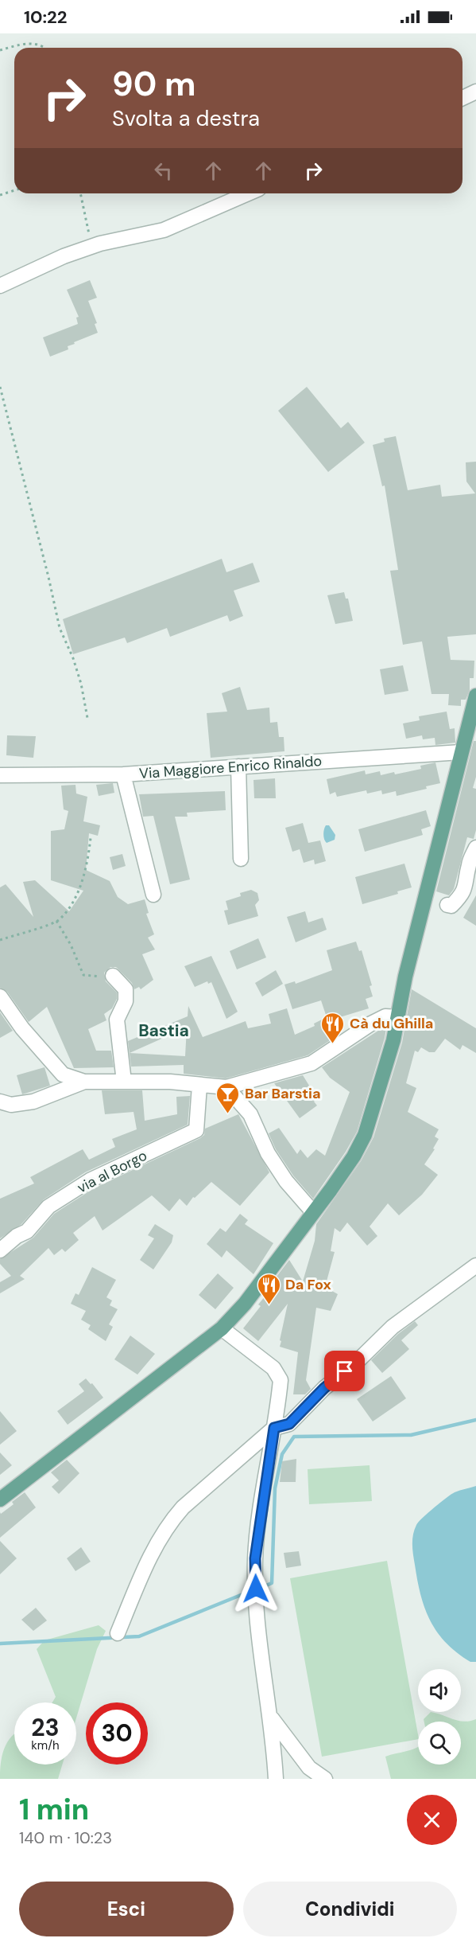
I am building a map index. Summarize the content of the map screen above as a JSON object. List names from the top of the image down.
{
  "streets": {
    "street": ["Via Maggiore Enrico Rinaldo", "via al Borgo"]
  },
  "districts": ["Bastia"],
  "places": {
    "restaurant": ["Cà du Ghilla", "Da Fox"],
    "bar": ["Bar Barstia"]
  },
  "page": {
    "status": "10:22",
    "turn": ["90 m", "Svolta a destra"],
    "speed": "23 km/h",
    "limit": "30",
    "heading": ["1 min", "140 m · 10:23"],
    "buttons": ["Esci", "Condividi"]
  }
}
